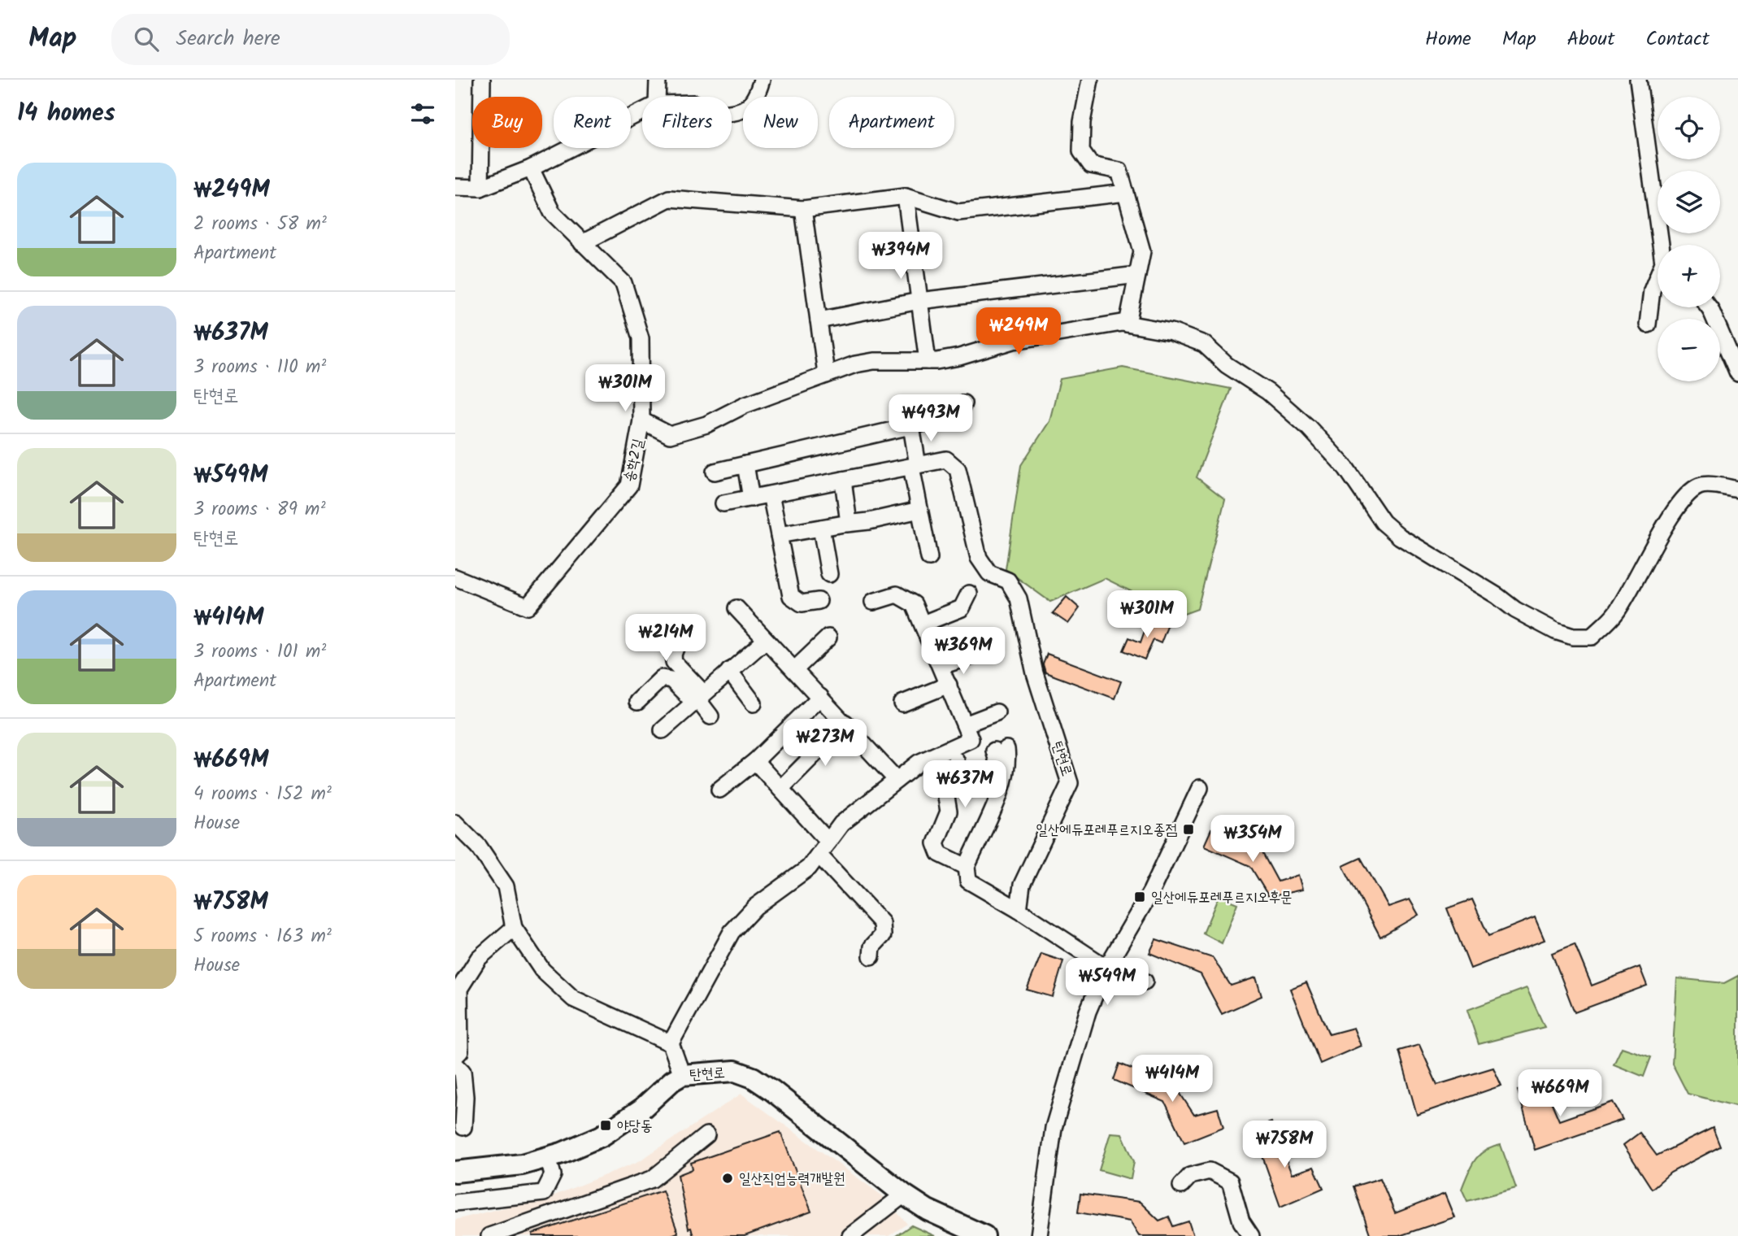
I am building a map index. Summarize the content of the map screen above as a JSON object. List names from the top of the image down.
{
  "streets": {
    "main road": ["탄현로"],
    "street": ["송학2길"]
  },
  "places": {
    "transit": ["일산에듀포레푸르지오종점", "일산에듀포레푸르지오후문", "야당동"],
    "other": ["일산직업능력개발원"]
  },
  "page": {
    "header": "Map",
    "search": "Search here",
    "nav": [
      "Home",
      "Map",
      "About",
      "Contact"
    ],
    "heading": "14 homes",
    "map_buttons": ["+", "−"],
    "chip": [
      "Buy",
      "Rent",
      "Filters",
      "New",
      "Apartment"
    ],
    "list": [
      {
        "name": "₩249M",
        "note": "2 rooms · 58 m² · Apartment"
      },
      {
        "name": "₩637M",
        "note": "3 rooms · 110 m² · 탄현로"
      },
      {
        "name": "₩549M",
        "note": "3 rooms · 89 m² · 탄현로"
      },
      {
        "name": "₩414M",
        "note": "3 rooms · 101 m² · Apartment"
      },
      {
        "name": "₩669M",
        "note": "4 rooms · 152 m² · House"
      },
      {
        "name": "₩758M",
        "note": "5 rooms · 163 m² · House"
      }
    ],
    "price": [
      "₩394M",
      "₩249M",
      "₩301M",
      "₩493M",
      "₩301M",
      "₩214M",
      "₩369M",
      "₩273M",
      "₩637M",
      "₩354M",
      "₩549M",
      "₩414M",
      "₩669M",
      "₩758M"
    ]
  }
}
